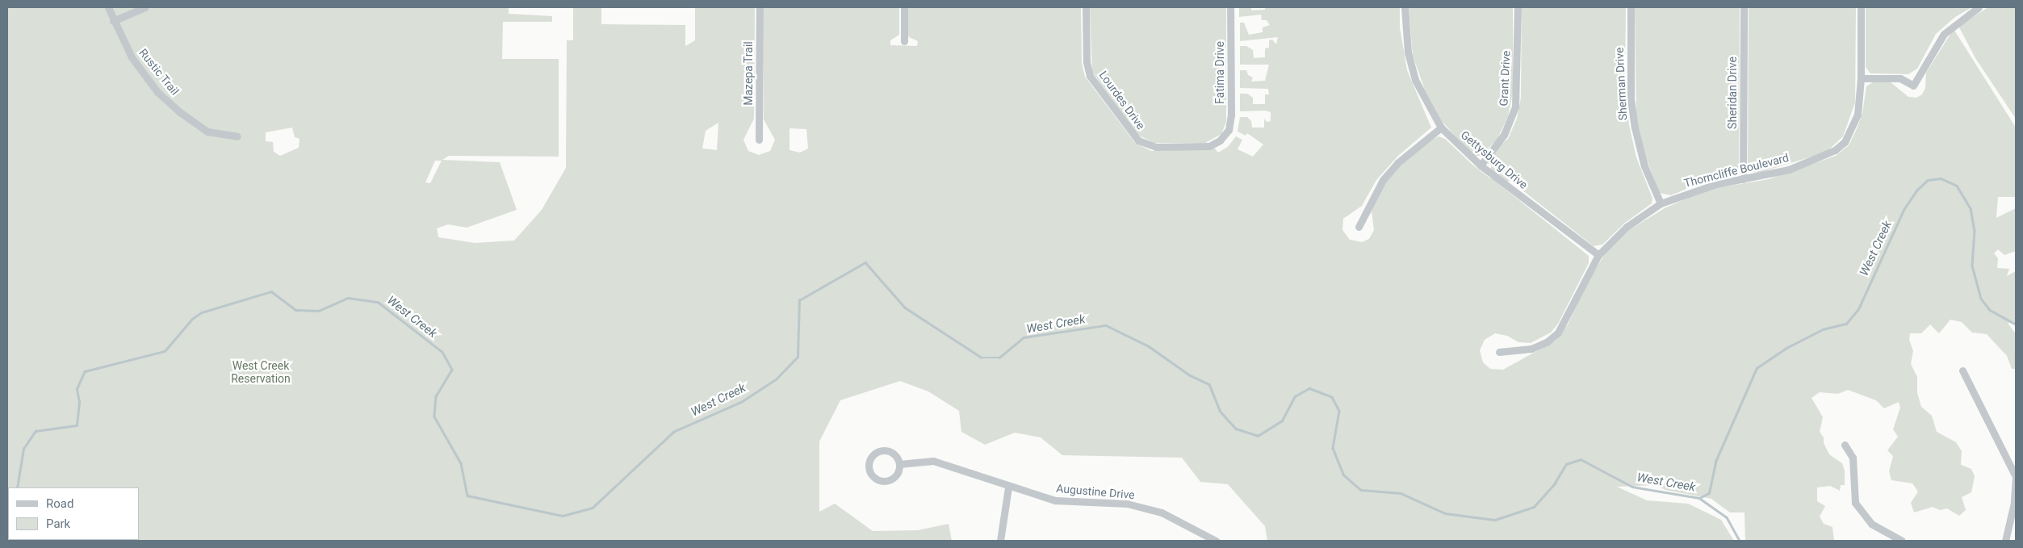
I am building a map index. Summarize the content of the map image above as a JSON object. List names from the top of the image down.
{
  "streets": {
    "street": [
      "Rustic Trail",
      "Fatima Drive",
      "Mazepa Trail",
      "Grant Drive",
      "Sherman Drive",
      "Sheridan Drive",
      "Lourdes Drive",
      "Gettysburg Drive",
      "Thorncliffe Boulevard",
      "Augustine Drive"
    ]
  },
  "crossings": [
    ["Fatima Drive", "Lourdes Drive"],
    ["Grant Drive", "Gettysburg Drive"],
    ["Sherman Drive", "Thorncliffe Boulevard"],
    ["Sheridan Drive", "Thorncliffe Boulevard"],
    ["Gettysburg Drive", "Thorncliffe Boulevard"]
  ],
  "water": ["West Creek"],
  "parks": ["West Creek Reservation"],
  "legend": ["Road", "Park"]
}
